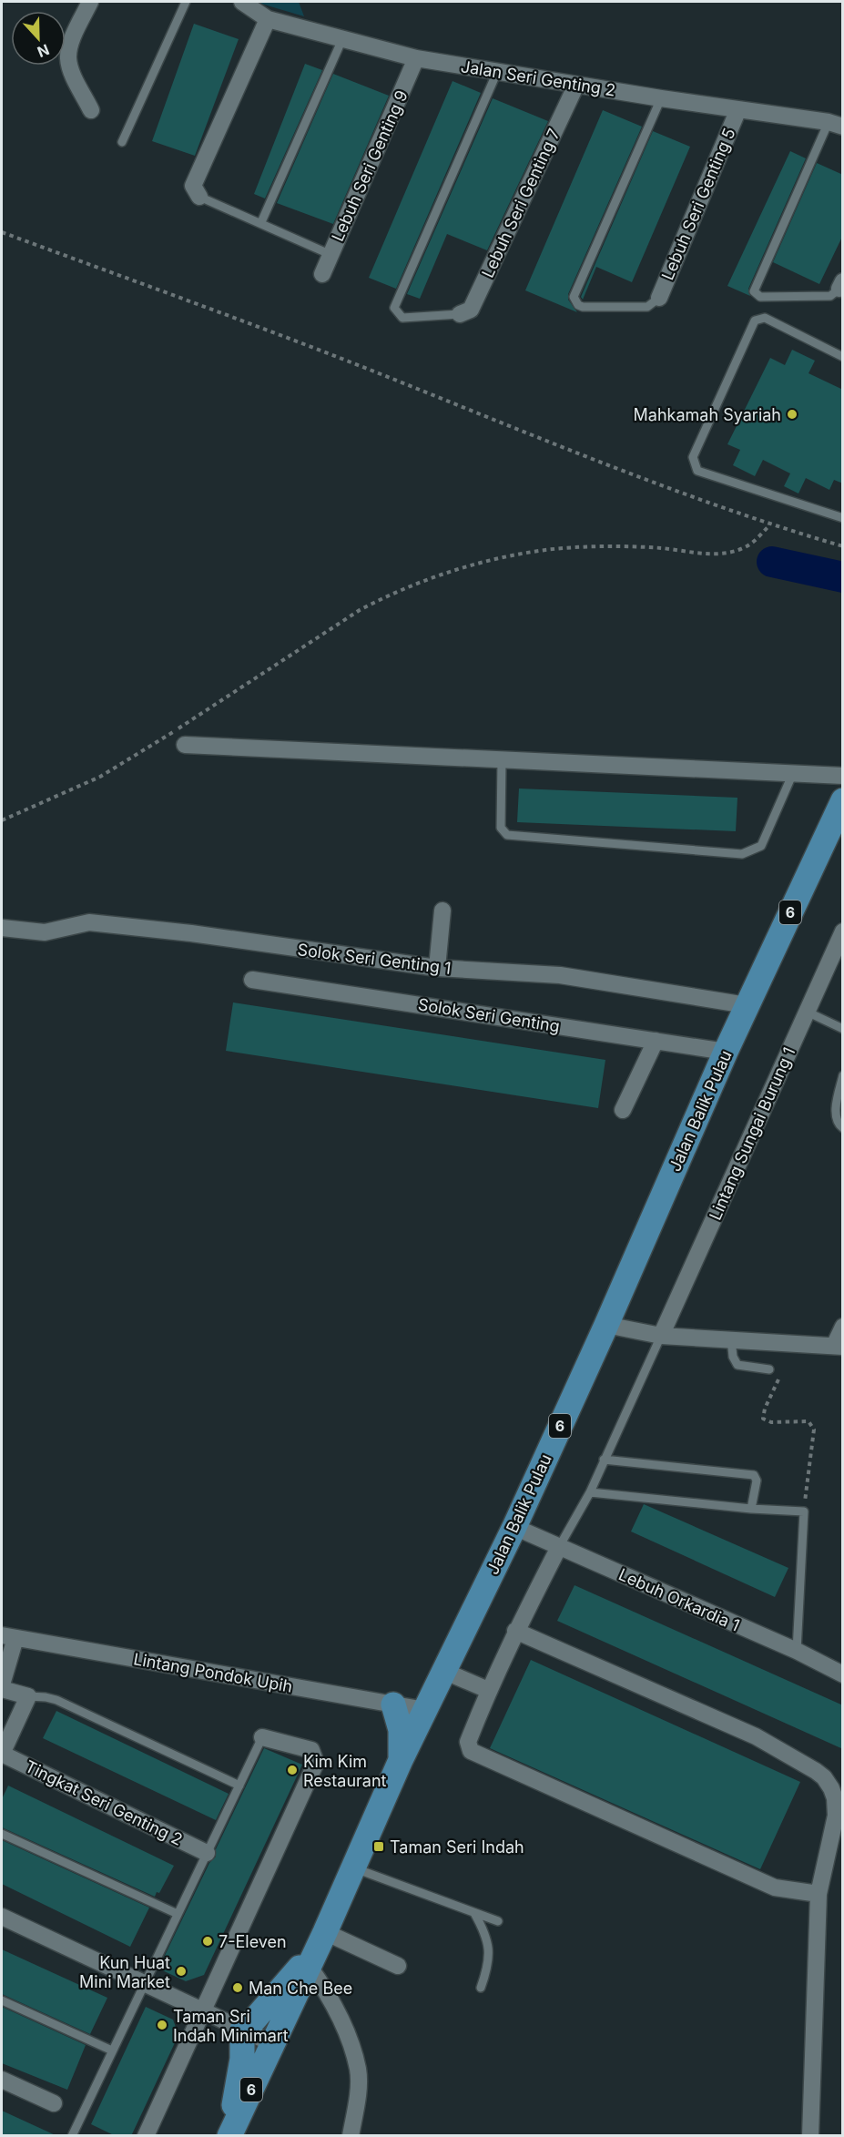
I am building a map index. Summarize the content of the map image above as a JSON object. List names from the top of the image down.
{
  "streets": {
    "main road": ["6", "Jalan Balik Pulau"],
    "street": [
      "Jalan Seri Genting 2",
      "Lebuh Seri Genting 9",
      "Lebuh Seri Genting 7",
      "Lebuh Seri Genting 5",
      "Solok Seri Genting 1",
      "Solok Seri Genting",
      "Lintang Sungai Burung 1",
      "Lebuh Orkardia 1",
      "Lintang Pondok Upih",
      "Tingkat Seri Genting 2"
    ]
  },
  "crossings": [
    ["Jalan Seri Genting 2", "Lebuh Seri Genting 9"],
    ["Jalan Seri Genting 2", "Lebuh Seri Genting 7"],
    ["Jalan Seri Genting 2", "Lebuh Seri Genting 5"],
    ["Solok Seri Genting 1", "Jalan Balik Pulau"],
    ["Solok Seri Genting", "Jalan Balik Pulau"],
    ["Jalan Balik Pulau", "Lebuh Orkardia 1"],
    ["Jalan Balik Pulau", "Lintang Pondok Upih"]
  ],
  "places": {
    "other": [
      "Mahkamah Syariah",
      "Kim Kim Restaurant",
      "7-Eleven",
      "Kun Huat Mini Market",
      "Man Che Bee",
      "Taman Sri Indah Minimart"
    ],
    "transit": ["Taman Seri Indah"]
  },
  "north": "bottom"
}
